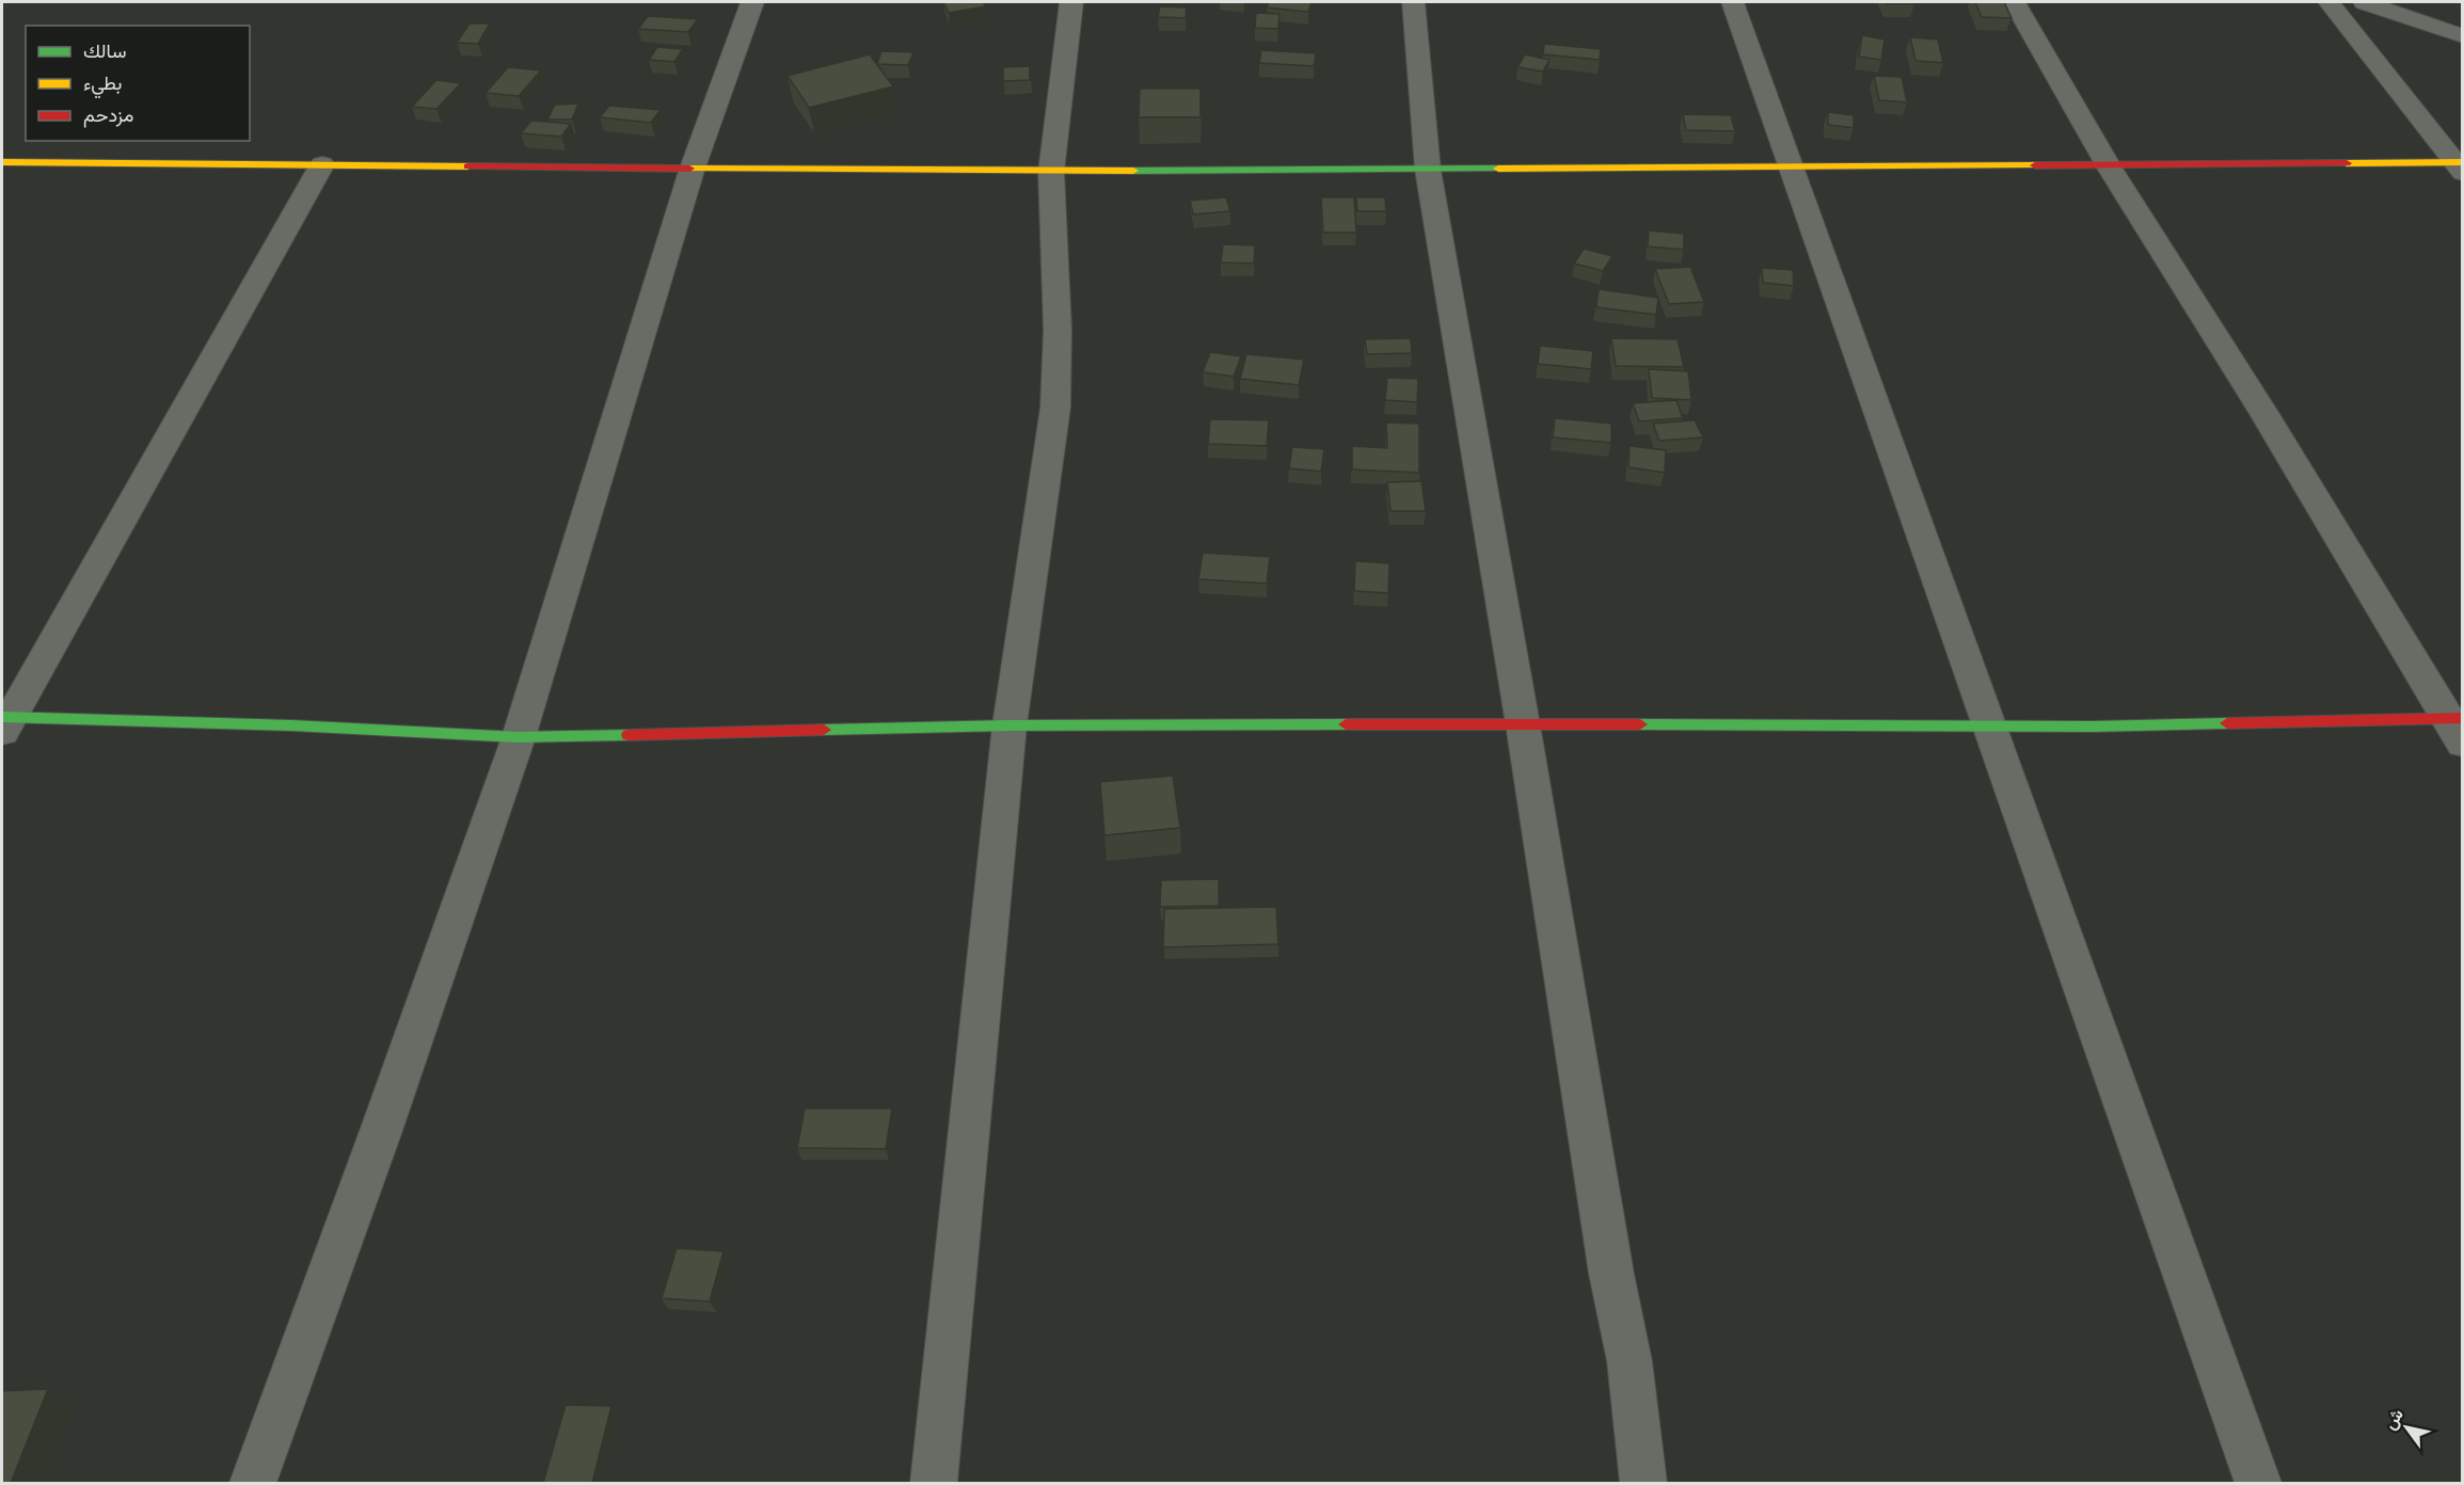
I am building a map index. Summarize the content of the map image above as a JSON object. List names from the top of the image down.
{
  "legend": ["سالك", "بطيء", "مزدحم"],
  "north": "top left"
}
